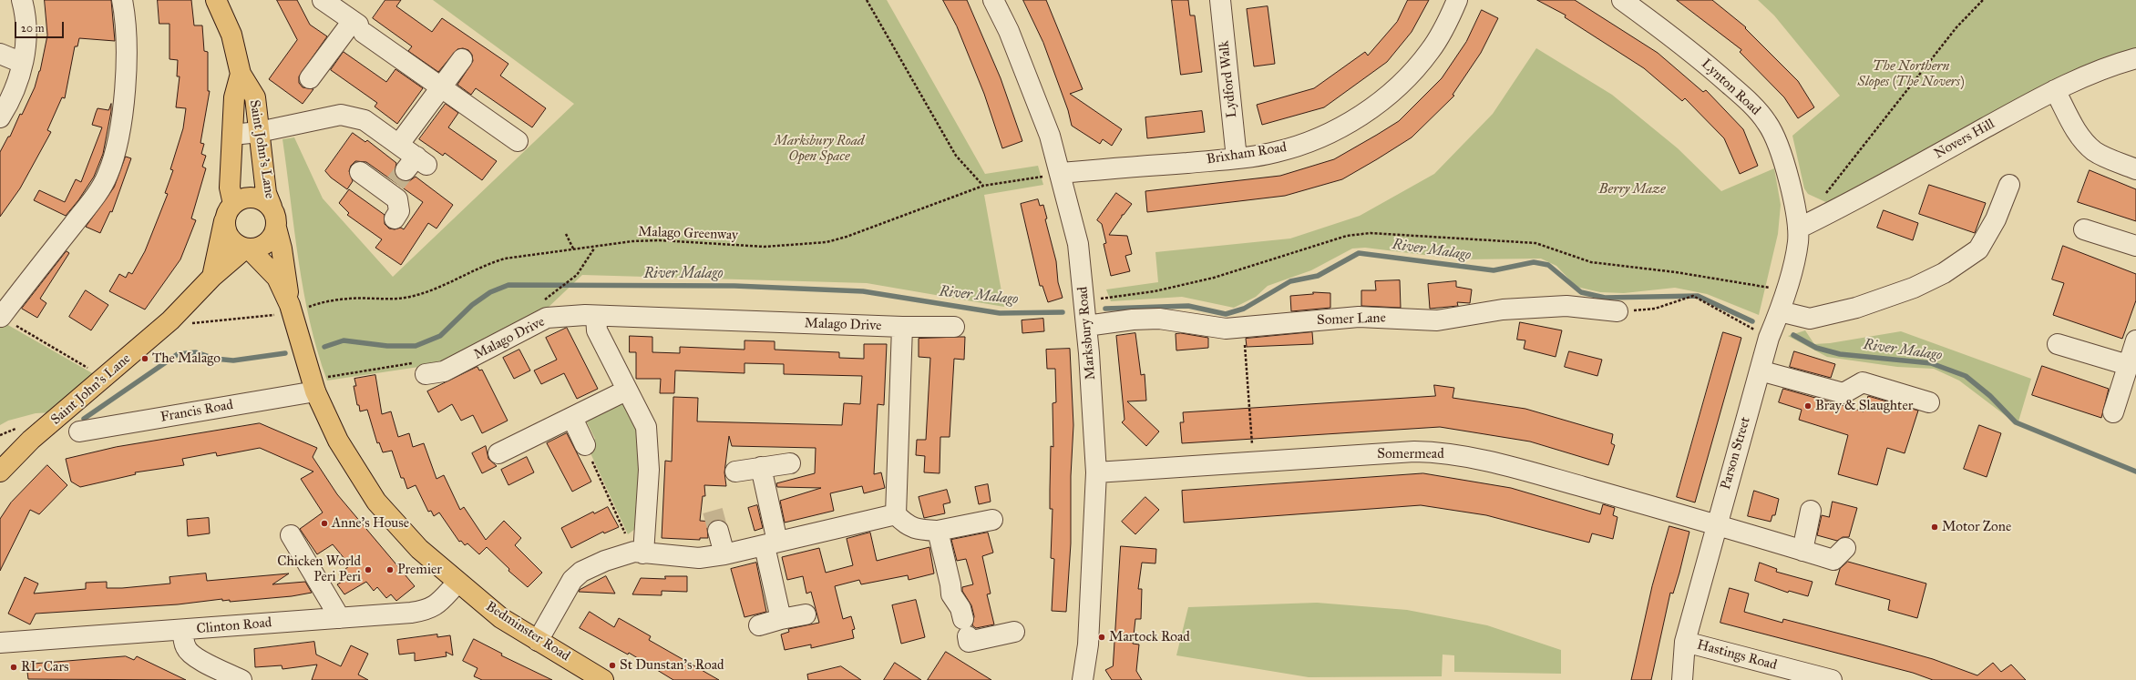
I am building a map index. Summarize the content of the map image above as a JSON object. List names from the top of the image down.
{
  "streets": {
    "main road": ["Saint John's Lane", "Bedminster Road"],
    "street": [
      "Lydford Walk",
      "Lynton Road",
      "Novers Hill",
      "Brixham Road",
      "Somer Lane",
      "Malago Drive",
      "Marksbury Road",
      "Francis Road",
      "Parson Street",
      "Somermead",
      "Clinton Road",
      "Hastings Road"
    ],
    "path": ["Malago Greenway"]
  },
  "crossings": [
    ["Lydford Walk", "Brixham Road"],
    ["Lynton Road", "Novers Hill"],
    ["Lynton Road", "Parson Street"],
    ["Novers Hill", "Parson Street"],
    ["Saint John's Lane", "Malago Greenway"],
    ["Saint John's Lane", "Bedminster Road"],
    ["Brixham Road", "Malago Greenway"],
    ["Brixham Road", "Marksbury Road"],
    ["Malago Greenway", "Marksbury Road"],
    ["Malago Greenway", "Bedminster Road"],
    ["Somer Lane", "Marksbury Road"],
    ["Marksbury Road", "Somermead"],
    ["Francis Road", "Bedminster Road"],
    ["Parson Street", "Somermead"],
    ["Parson Street", "Hastings Road"],
    ["Clinton Road", "Bedminster Road"]
  ],
  "water": ["River Malago"],
  "parks": ["The Northern Slopes (The Novers)", "Marksbury Road Open Space", "Berry Maze"],
  "places": [
    "The Malago",
    "Bray & Slaughter",
    "Anne's House",
    "Motor Zone",
    "Chicken World Peri Peri",
    "Premier",
    "Martock Road",
    "St Dunstan's Road",
    "RL Cars"
  ],
  "scale_bar": "20 m"
}
